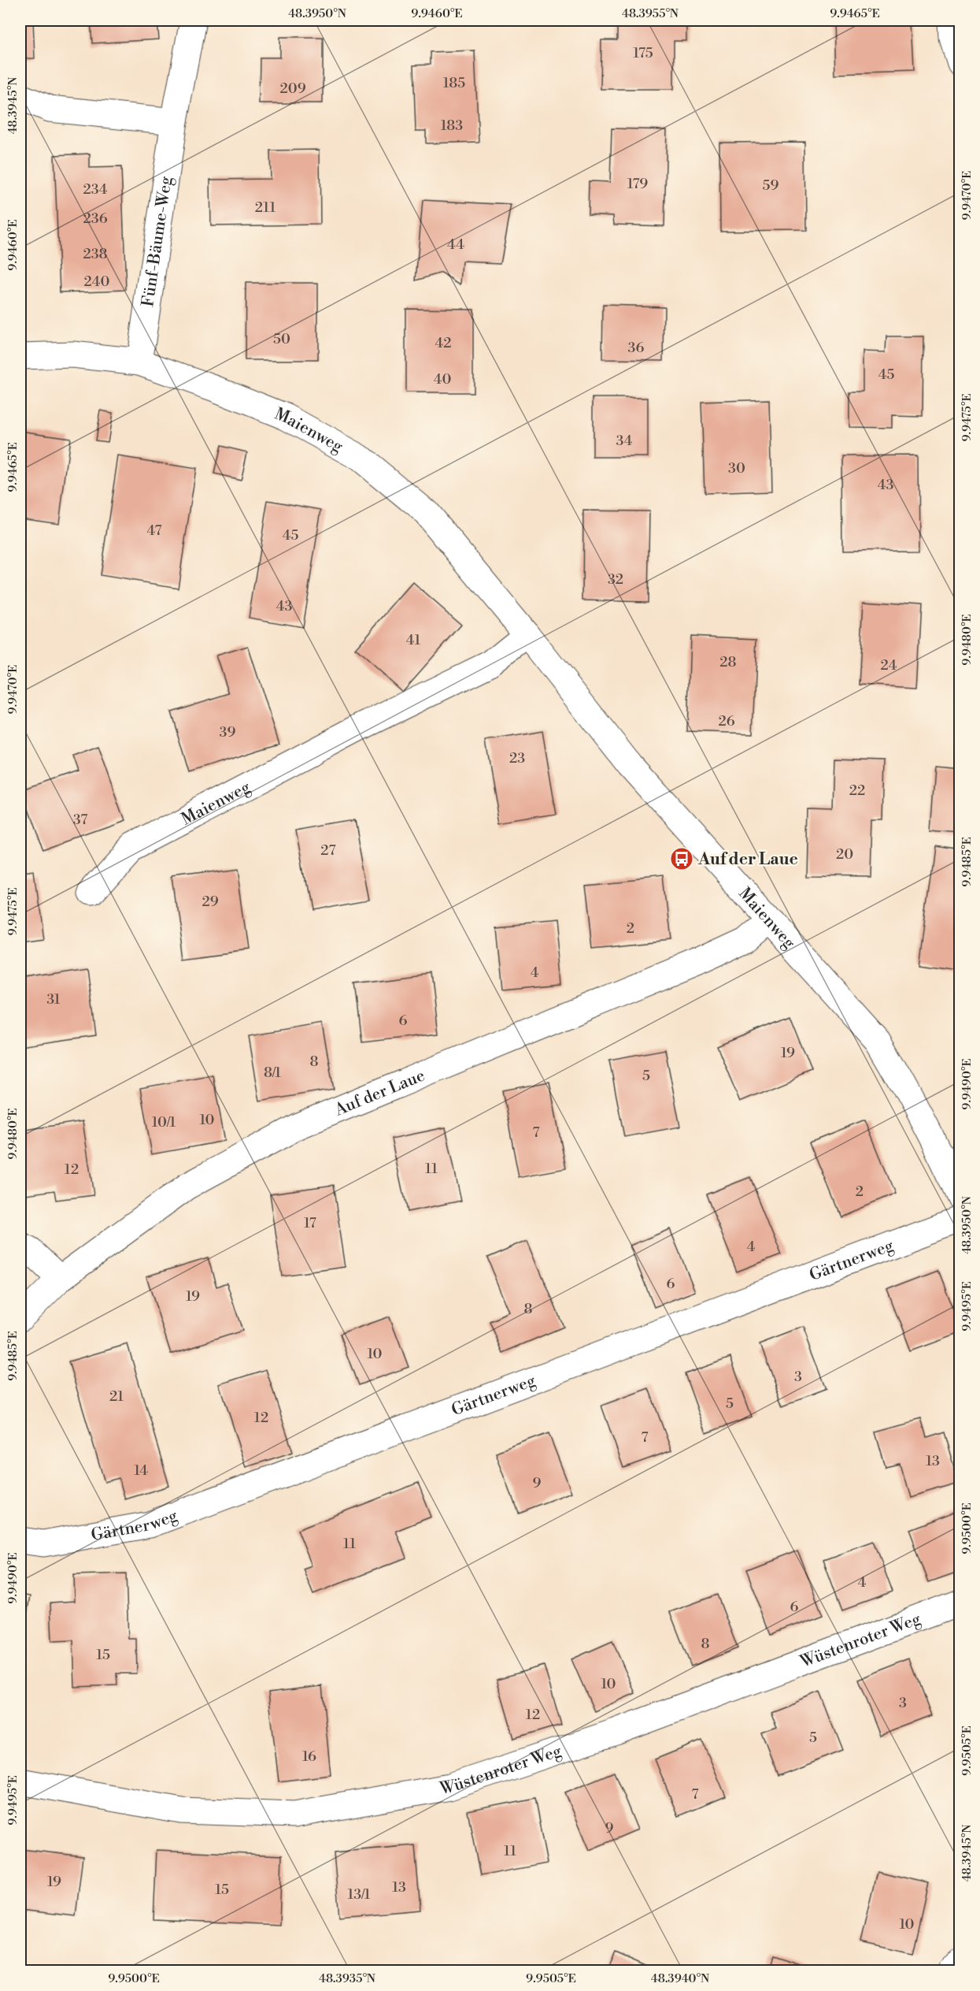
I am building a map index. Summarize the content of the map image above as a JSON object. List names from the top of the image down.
{
  "streets": {
    "street": [
      "Fünf-Bäume-Weg",
      "Maienweg",
      "Auf der Laue",
      "Gärtnerweg",
      "Wüstenroter Weg"
    ]
  },
  "crossings": [
    ["Fünf-Bäume-Weg", "Maienweg"],
    ["Maienweg", "Auf der Laue"]
  ],
  "places": {
    "bus stop": ["Auf der Laue"]
  },
  "house_numbers": [
    "175",
    "185",
    "209",
    "183",
    "179",
    "59",
    "234",
    "211",
    "236",
    "44",
    "238",
    "240",
    "50",
    "42",
    "36",
    "45",
    "40",
    "34",
    "30",
    "43",
    "47",
    "45",
    "32",
    "43",
    "41",
    "28",
    "24",
    "26",
    "39",
    "23",
    "22",
    "37",
    "27",
    "20",
    "29",
    "2",
    "4",
    "31",
    "6",
    "19",
    "8",
    "8/1",
    "5",
    "10",
    "10/1",
    "7",
    "11",
    "12",
    "2",
    "17",
    "4",
    "6",
    "19",
    "8",
    "10",
    "3",
    "21",
    "5",
    "12",
    "7",
    "13",
    "14",
    "9",
    "11",
    "4",
    "6",
    "8",
    "15",
    "10",
    "3",
    "12",
    "5",
    "16",
    "7",
    "9",
    "11",
    "19",
    "13",
    "15",
    "13/1",
    "10"
  ],
  "coordinates": [
    "48.3950°N",
    "9.9460°E",
    "48.3955°N",
    "9.9465°E",
    "48.3945°N",
    "9.9470°E",
    "9.9475°E",
    "9.9480°E",
    "9.9485°E",
    "9.9490°E",
    "9.9495°E",
    "9.9500°E",
    "9.9505°E",
    "48.3935°N",
    "48.3940°N"
  ]
}
